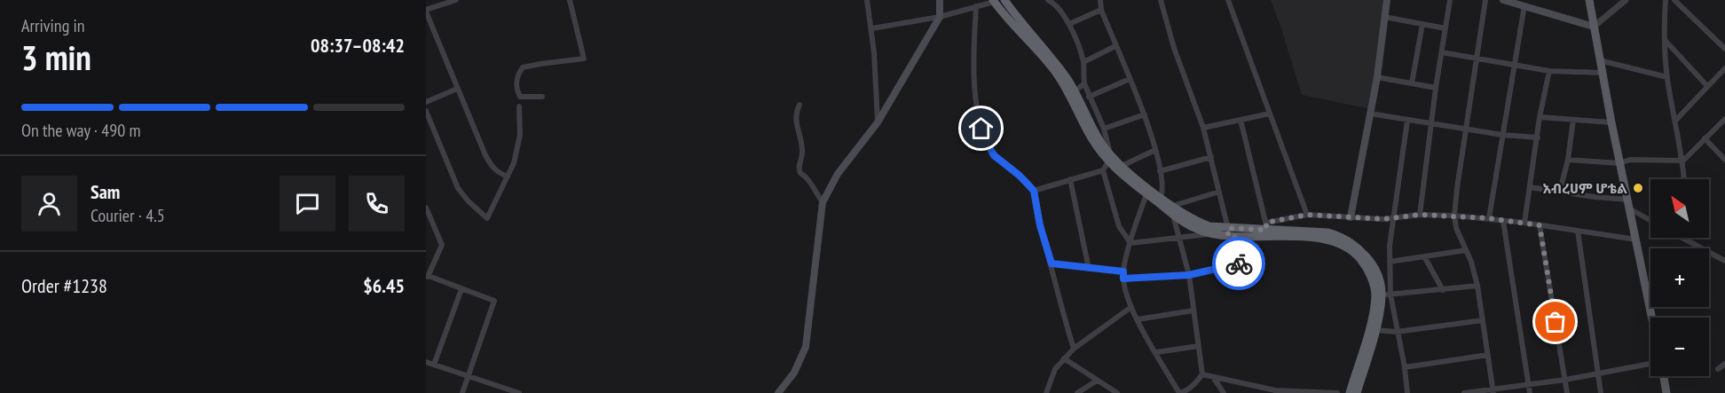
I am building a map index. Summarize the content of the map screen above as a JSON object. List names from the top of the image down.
{
  "places": ["አብረሀም ሆቴል"],
  "north": "top left",
  "page": {
    "heading": ["3 min", "Arriving in", "08:37–08:42"],
    "panel": [
      "Sam",
      "Courier · 4.5",
      "Order #1238",
      "$6.45"
    ],
    "bar": "On the way · 490 m",
    "map_buttons": ["+", "−"]
  }
}
